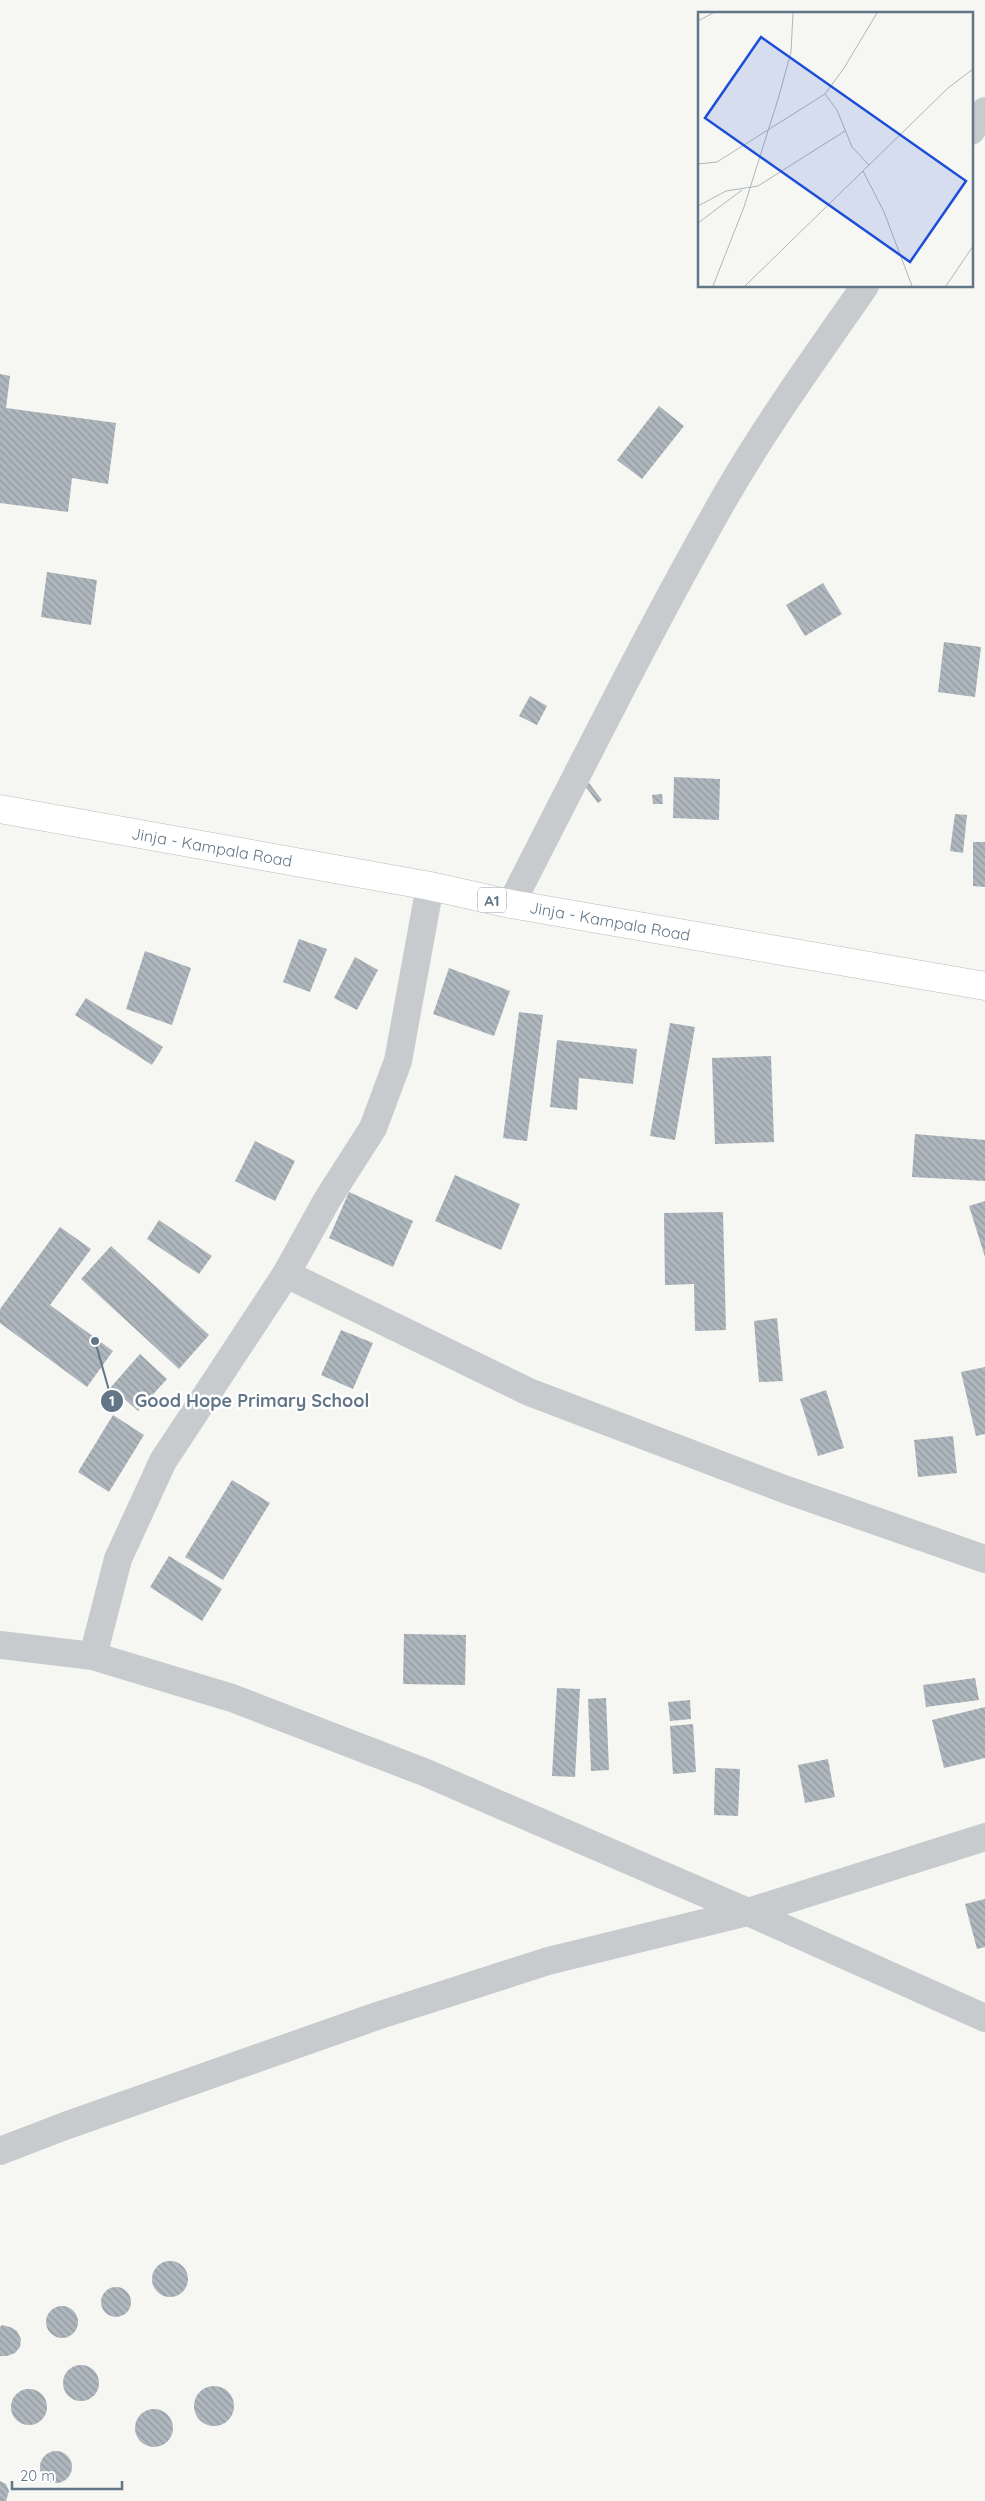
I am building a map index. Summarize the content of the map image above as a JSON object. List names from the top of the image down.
{
  "streets": {
    "highway": ["Jinja - Kampala Road", "A1"]
  },
  "places": ["Good Hope Primary School"],
  "scale_bar": "20 m"
}
